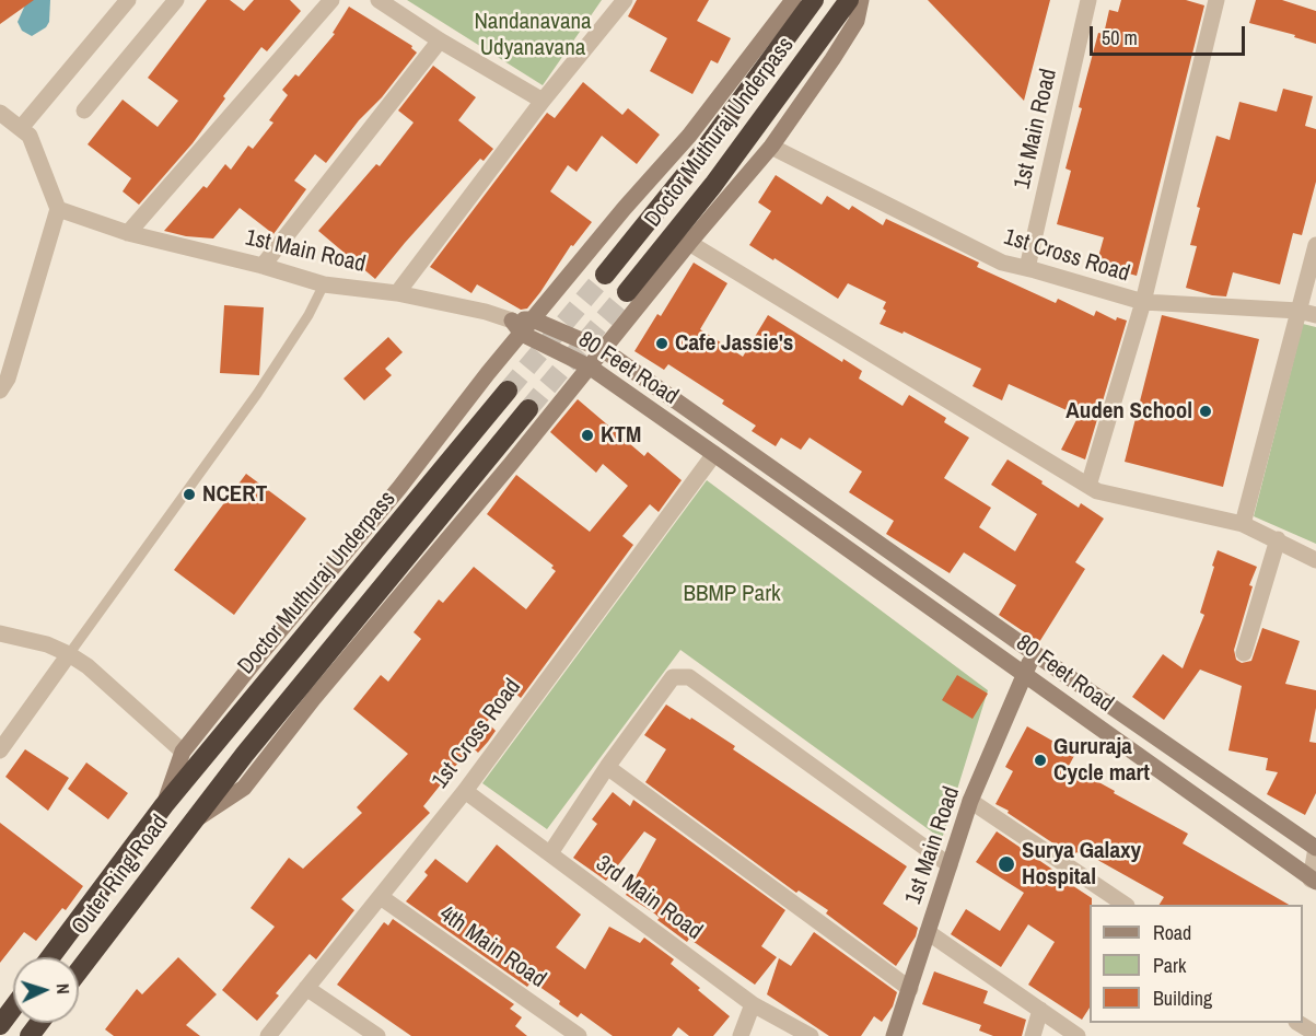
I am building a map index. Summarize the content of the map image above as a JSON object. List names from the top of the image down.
{
  "streets": {
    "highway": ["Doctor Muthuraj Underpass", "Outer Ring Road"],
    "street": [
      "1st Main Road",
      "1st Cross Road",
      "80 Feet Road",
      "3rd Main Road",
      "4th Main Road"
    ]
  },
  "crossings": [
    ["1st Main Road", "1st Cross Road"],
    ["1st Main Road", "80 Feet Road"],
    ["Doctor Muthuraj Underpass", "Outer Ring Road"],
    ["1st Cross Road", "80 Feet Road"],
    ["1st Cross Road", "3rd Main Road"],
    ["1st Cross Road", "4th Main Road"]
  ],
  "parks": ["Nandanavana Udyanavana", "BBMP Park"],
  "places": [
    "Cafe Jassie's",
    "Auden School",
    "KTM",
    "NCERT",
    "Gururaja Cycle mart",
    "Surya Galaxy Hospital"
  ],
  "legend": ["Road", "Park", "Building"],
  "scale_bar": "50 m",
  "north": "right"
}
